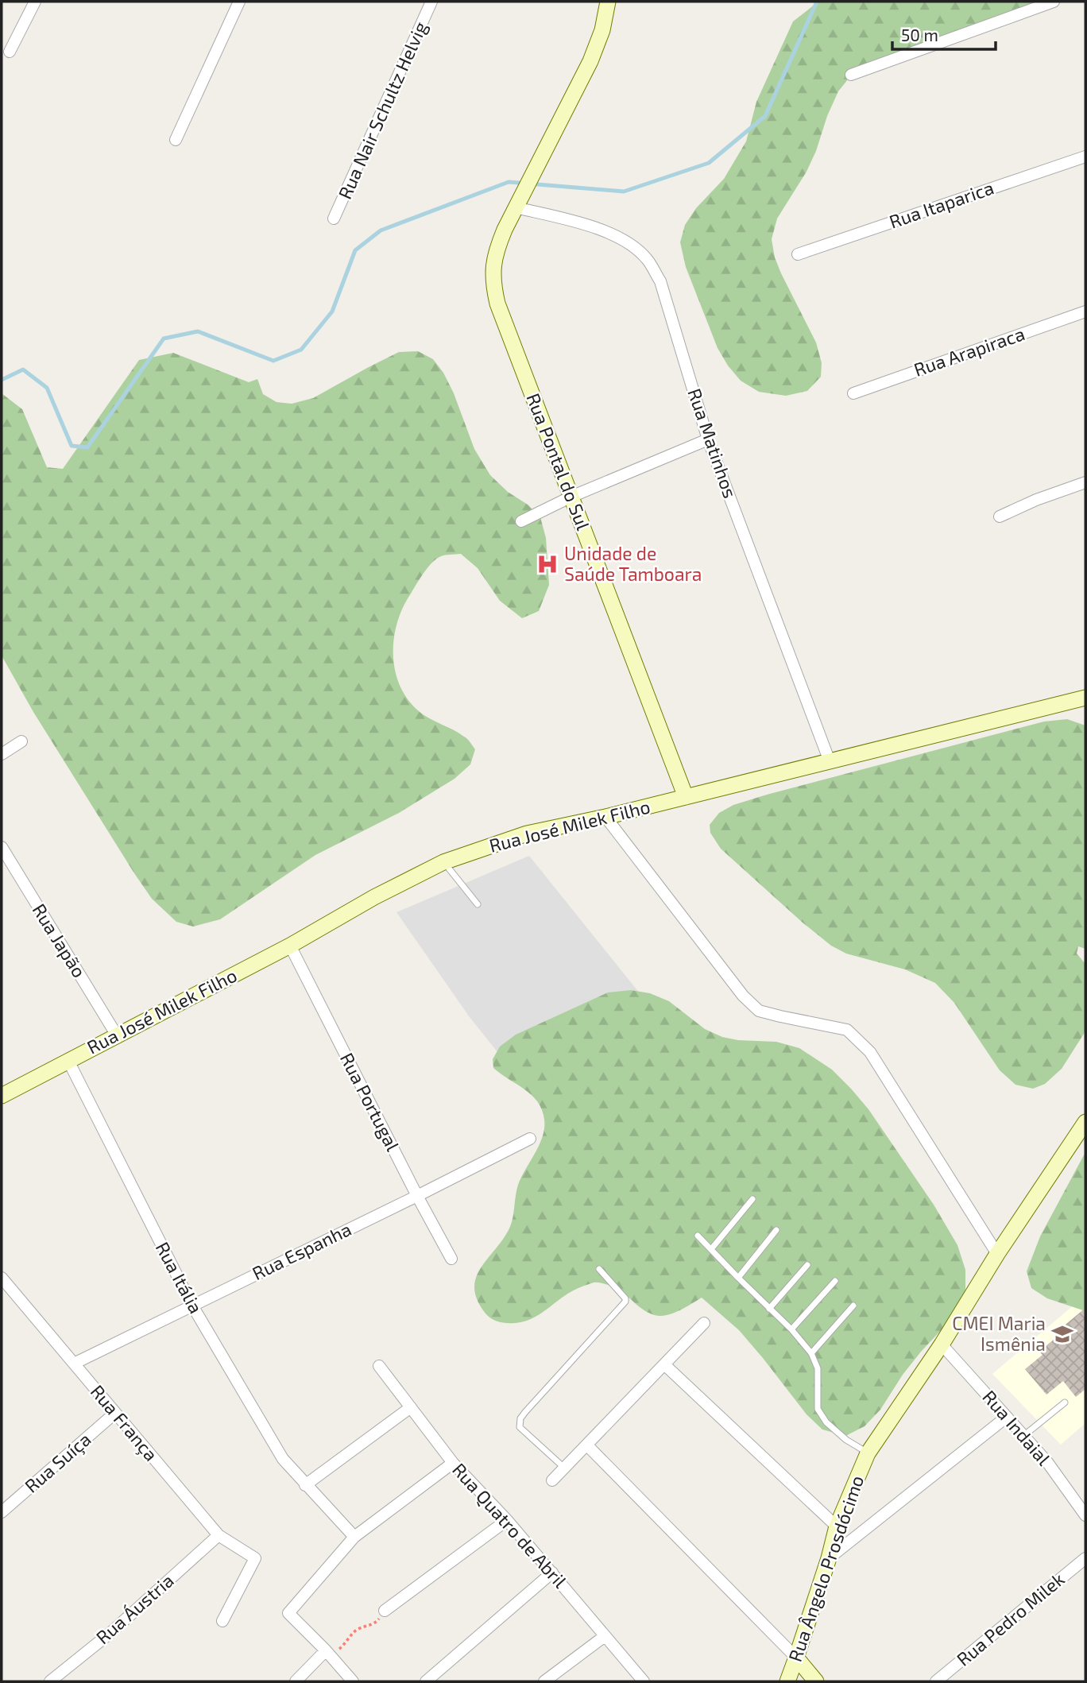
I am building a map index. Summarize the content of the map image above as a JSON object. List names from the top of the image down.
{
  "streets": {
    "street": [
      "Rua Nair Schultz Helvig",
      "Rua Itaparica",
      "Rua Arapiraca",
      "Rua Matinhos",
      "Rua Pontal do Sul",
      "Rua José Milek Filho",
      "Rua Japão",
      "Rua Portugal",
      "Rua Espanha",
      "Rua Itália",
      "Rua França",
      "Rua Indaial",
      "Rua Suíça",
      "Rua Quatro de Abril",
      "Rua Ângelo Prosdócimo",
      "Rua Áustria",
      "Rua Pedro Milek"
    ]
  },
  "crossings": [
    ["Rua Matinhos", "Rua Pontal do Sul"],
    ["Rua Matinhos", "Rua José Milek Filho"],
    ["Rua Pontal do Sul", "Rua José Milek Filho"],
    ["Rua José Milek Filho", "Rua Japão"],
    ["Rua José Milek Filho", "Rua Portugal"],
    ["Rua José Milek Filho", "Rua Itália"],
    ["Rua Portugal", "Rua Espanha"],
    ["Rua Espanha", "Rua Itália"],
    ["Rua Espanha", "Rua França"],
    ["Rua França", "Rua Suíça"],
    ["Rua França", "Rua Áustria"],
    ["Rua Indaial", "Rua Ângelo Prosdócimo"]
  ],
  "places": {
    "hospital": ["Unidade de Saúde Tamboara"],
    "school or university": ["CMEI Maria Ismênia"]
  },
  "scale_bar": "50 m"
}
